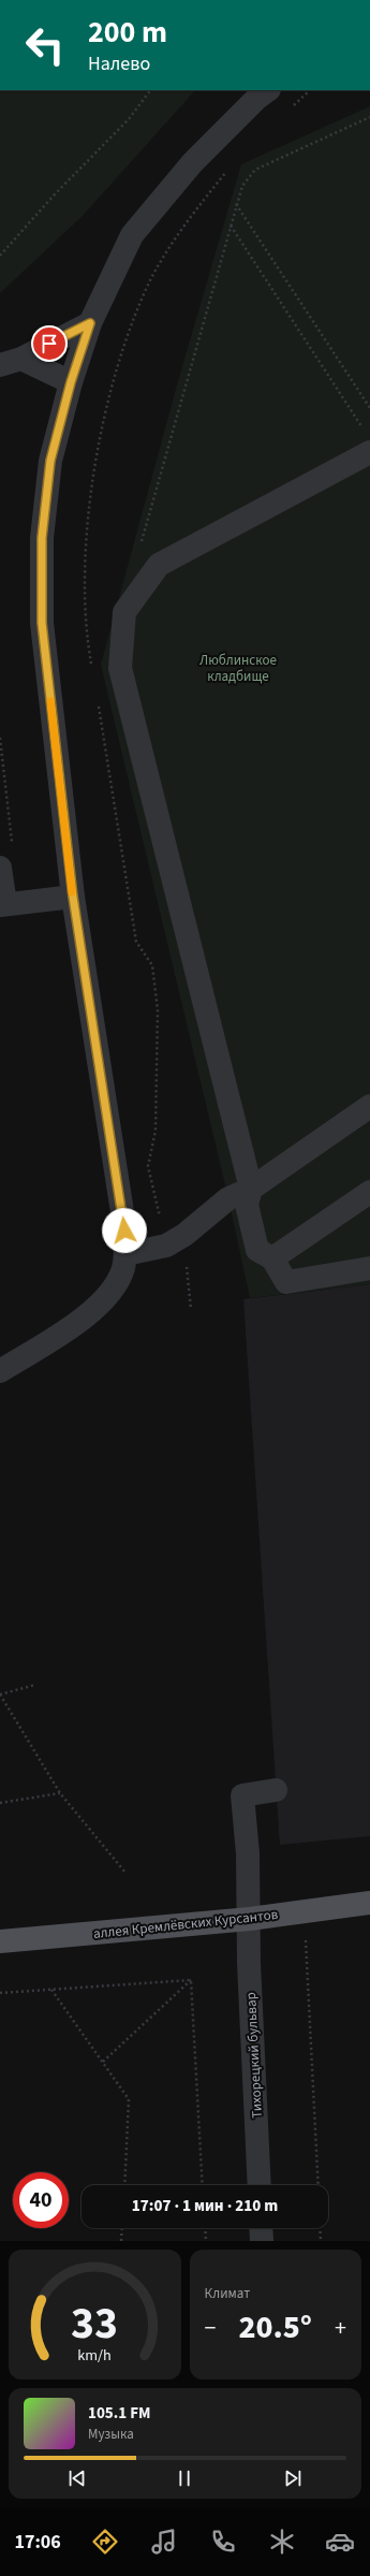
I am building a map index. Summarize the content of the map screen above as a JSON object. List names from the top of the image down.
{
  "streets": {
    "main road": ["аллея Кремлёвских Курсантов"],
    "street": ["Тихорецкий бульвар"]
  },
  "crossings": [
    ["аллея Кремлёвских Курсантов", "Тихорецкий бульвар"]
  ],
  "parks": ["Люблинское кладбище"],
  "page": {
    "turn": ["200 m", "Налево"],
    "limit": "40",
    "trip": "17:07 · 1 мин · 210 m",
    "tile": "Климат",
    "heat": ["−", "20.5°", "+"],
    "song": ["105.1 FM", "Музыка"],
    "tabs": "17:06",
    "gauge": ["33", "km/h"]
  }
}
